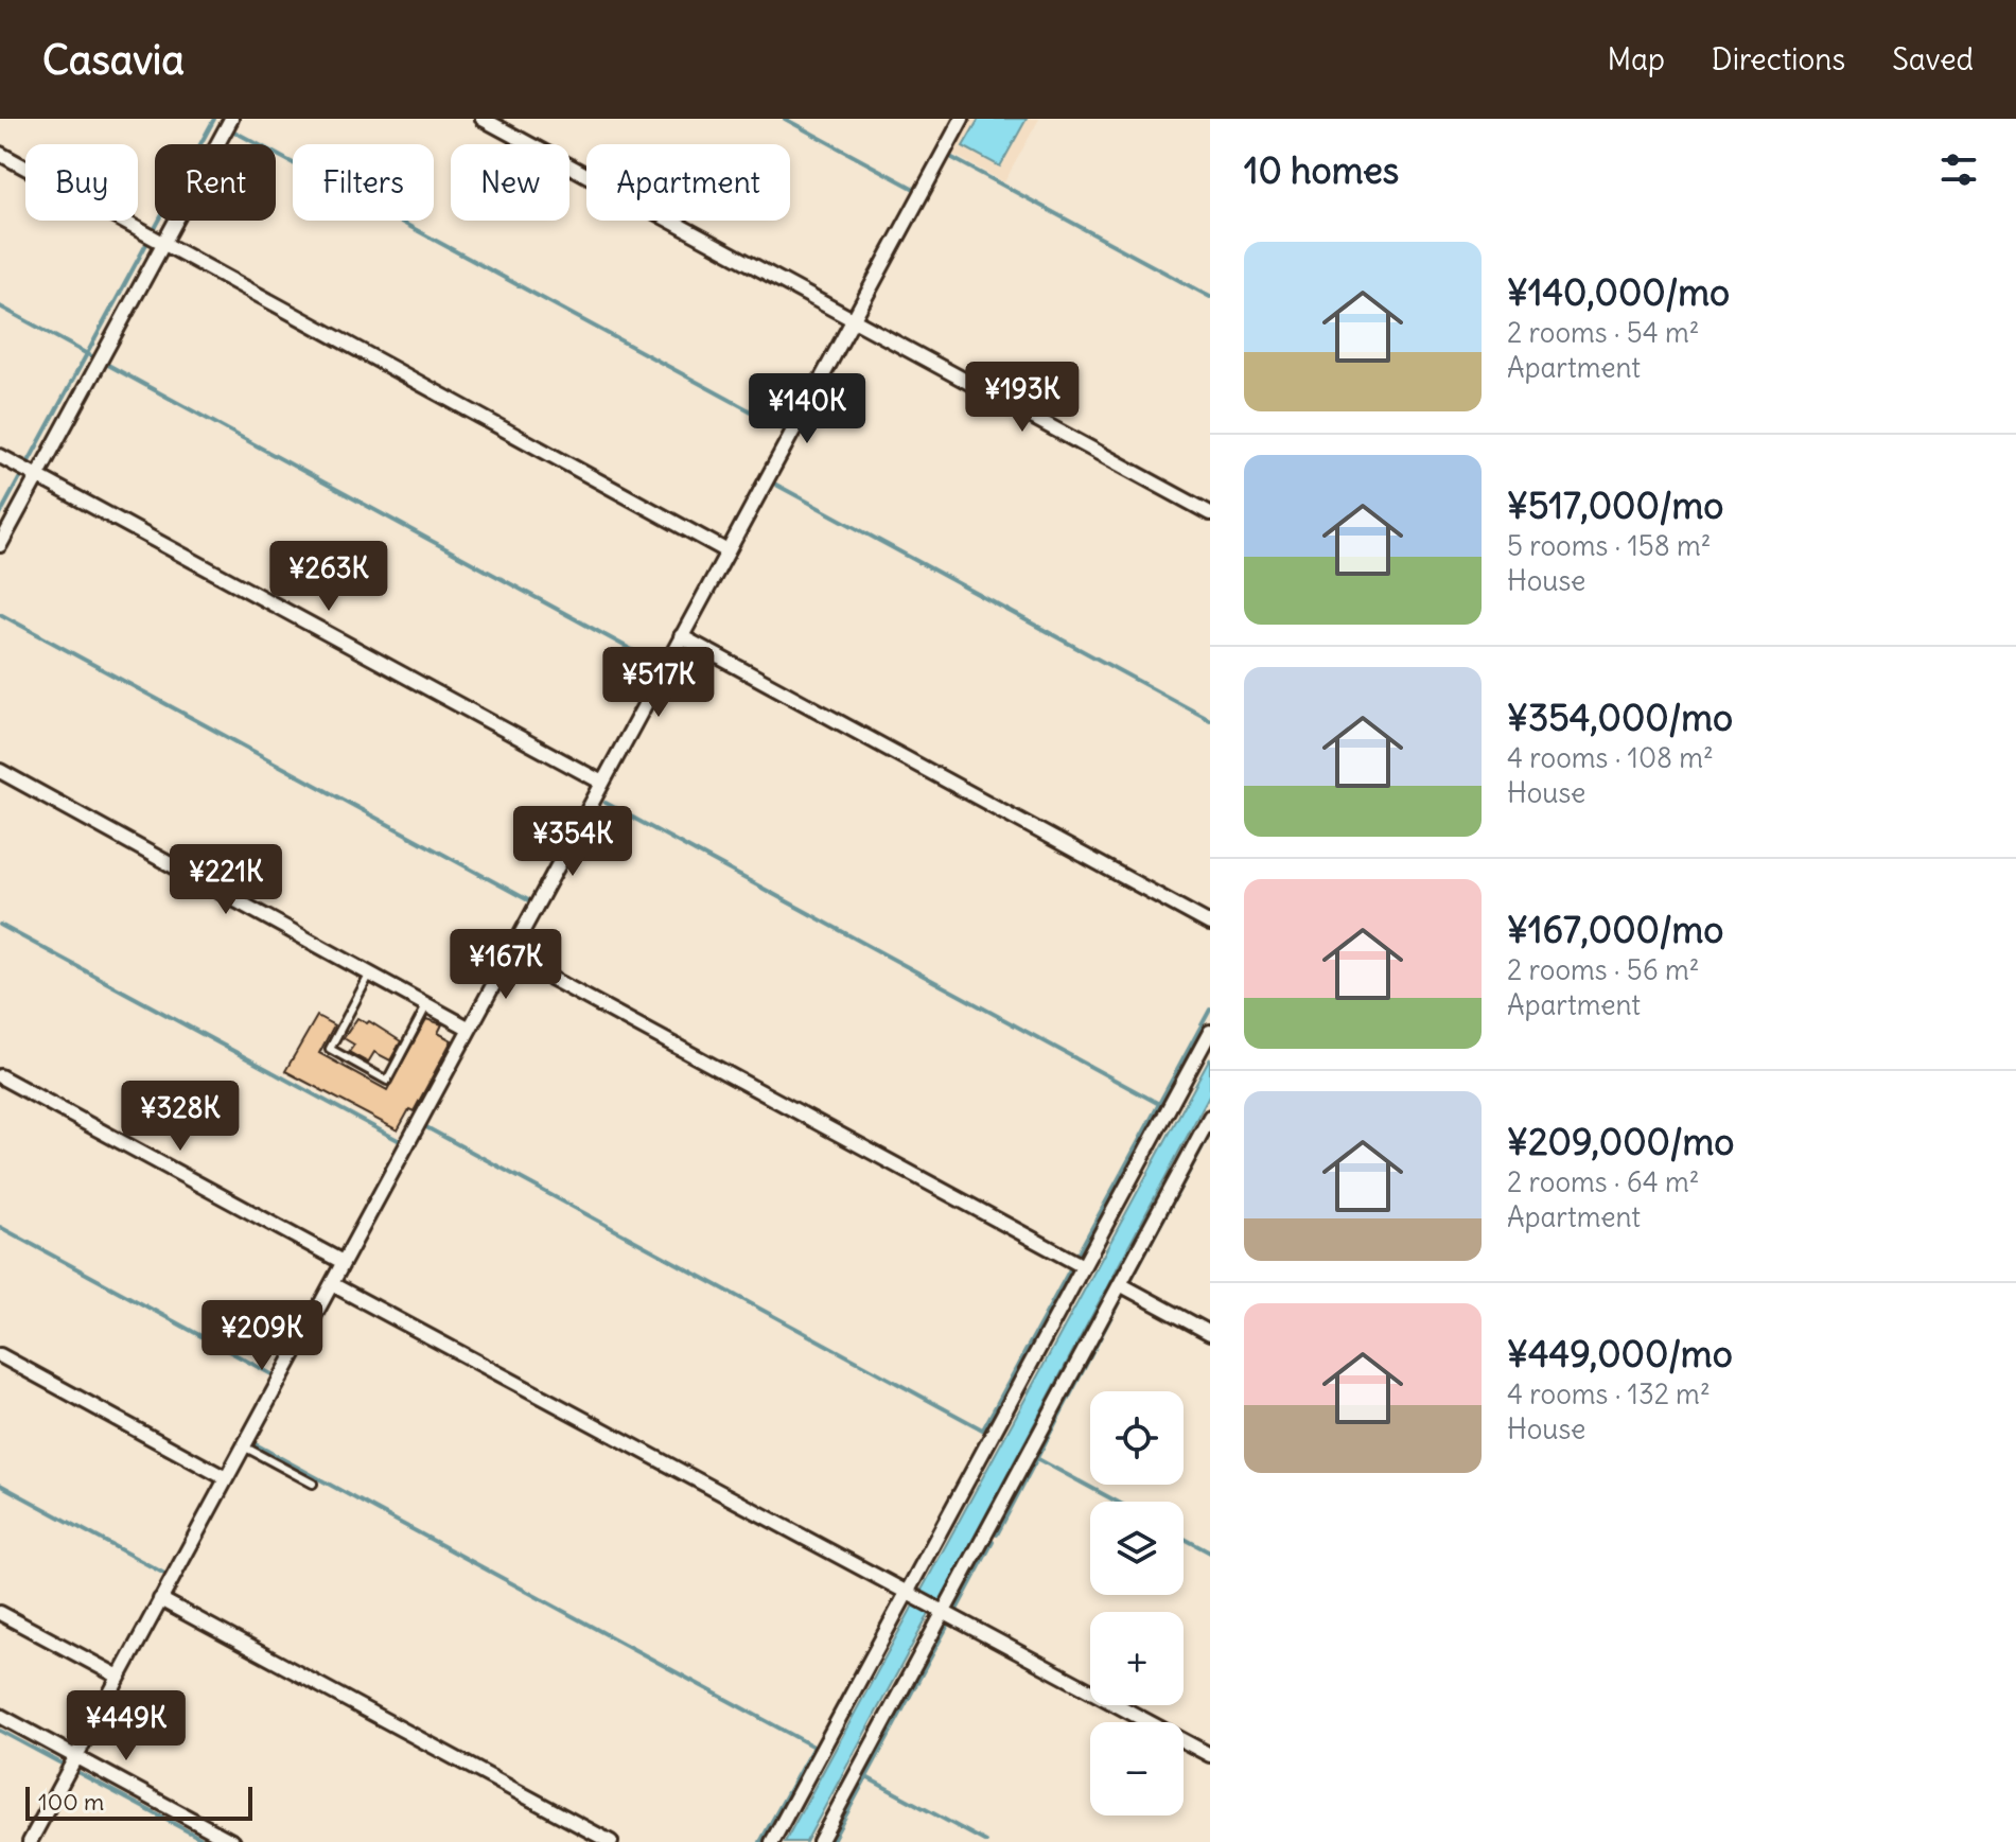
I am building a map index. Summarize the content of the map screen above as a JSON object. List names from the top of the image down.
{
  "scale_bar": "100 m",
  "page": {
    "header": "Casavia",
    "nav": ["Map", "Directions", "Saved"],
    "heading": "10 homes",
    "chip": [
      "Buy",
      "Rent",
      "Filters",
      "New",
      "Apartment"
    ],
    "list": [
      {
        "name": "¥140,000/mo",
        "note": "2 rooms · 54 m² · Apartment"
      },
      {
        "name": "¥517,000/mo",
        "note": "5 rooms · 158 m² · House"
      },
      {
        "name": "¥354,000/mo",
        "note": "4 rooms · 108 m² · House"
      },
      {
        "name": "¥167,000/mo",
        "note": "2 rooms · 56 m² · Apartment"
      },
      {
        "name": "¥209,000/mo",
        "note": "2 rooms · 64 m² · Apartment"
      },
      {
        "name": "¥449,000/mo",
        "note": "4 rooms · 132 m² · House"
      }
    ],
    "price": [
      "¥193K",
      "¥140K",
      "¥263K",
      "¥517K",
      "¥354K",
      "¥221K",
      "¥167K",
      "¥328K",
      "¥209K",
      "¥449K"
    ],
    "map_buttons": ["+", "−"],
    "scale": "100 m"
  }
}
